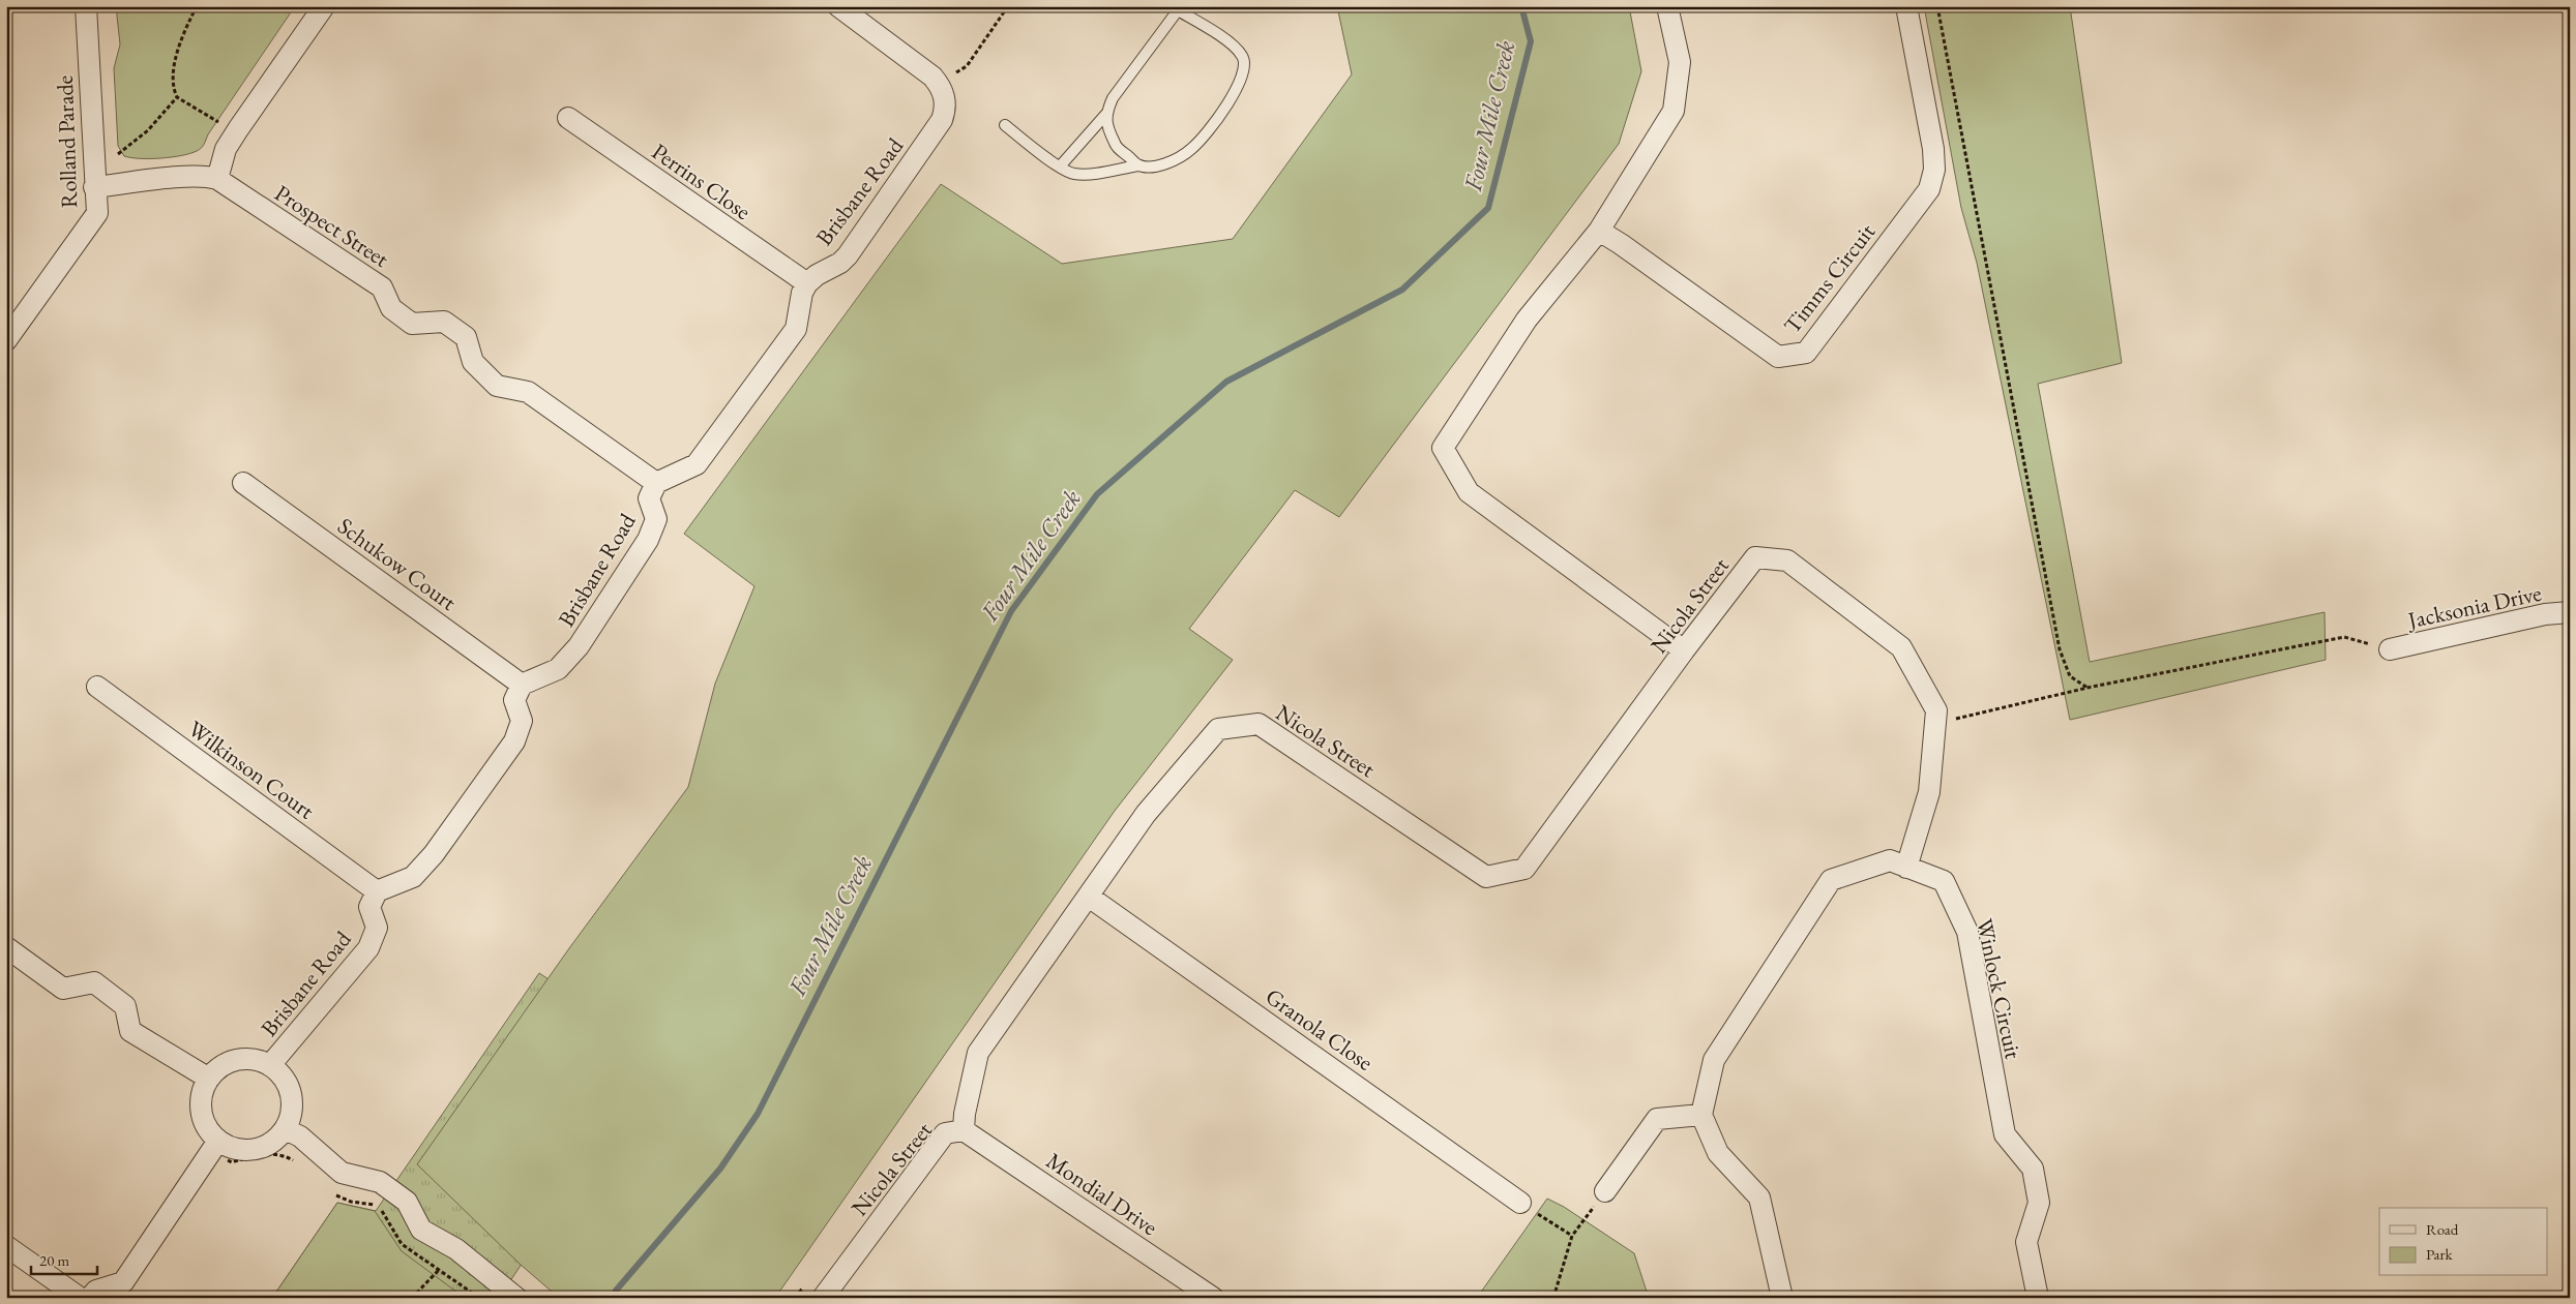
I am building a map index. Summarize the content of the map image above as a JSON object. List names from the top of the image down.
{
  "streets": {
    "street": [
      "Rolland Parade",
      "Perrins Close",
      "Brisbane Road",
      "Prospect Street",
      "Timms Circuit",
      "Schukow Court",
      "Nicola Street",
      "Jacksonia Drive",
      "Wilkinson Court",
      "Winlock Circuit",
      "Granola Close",
      "Mondial Drive"
    ]
  },
  "crossings": [
    ["Rolland Parade", "Prospect Street"],
    ["Perrins Close", "Brisbane Road"],
    ["Brisbane Road", "Prospect Street"],
    ["Brisbane Road", "Schukow Court"],
    ["Brisbane Road", "Wilkinson Court"],
    ["Nicola Street", "Granola Close"],
    ["Nicola Street", "Mondial Drive"]
  ],
  "water": ["Four Mile Creek"],
  "legend": ["Road", "Park"],
  "scale_bar": "20 m"
}
